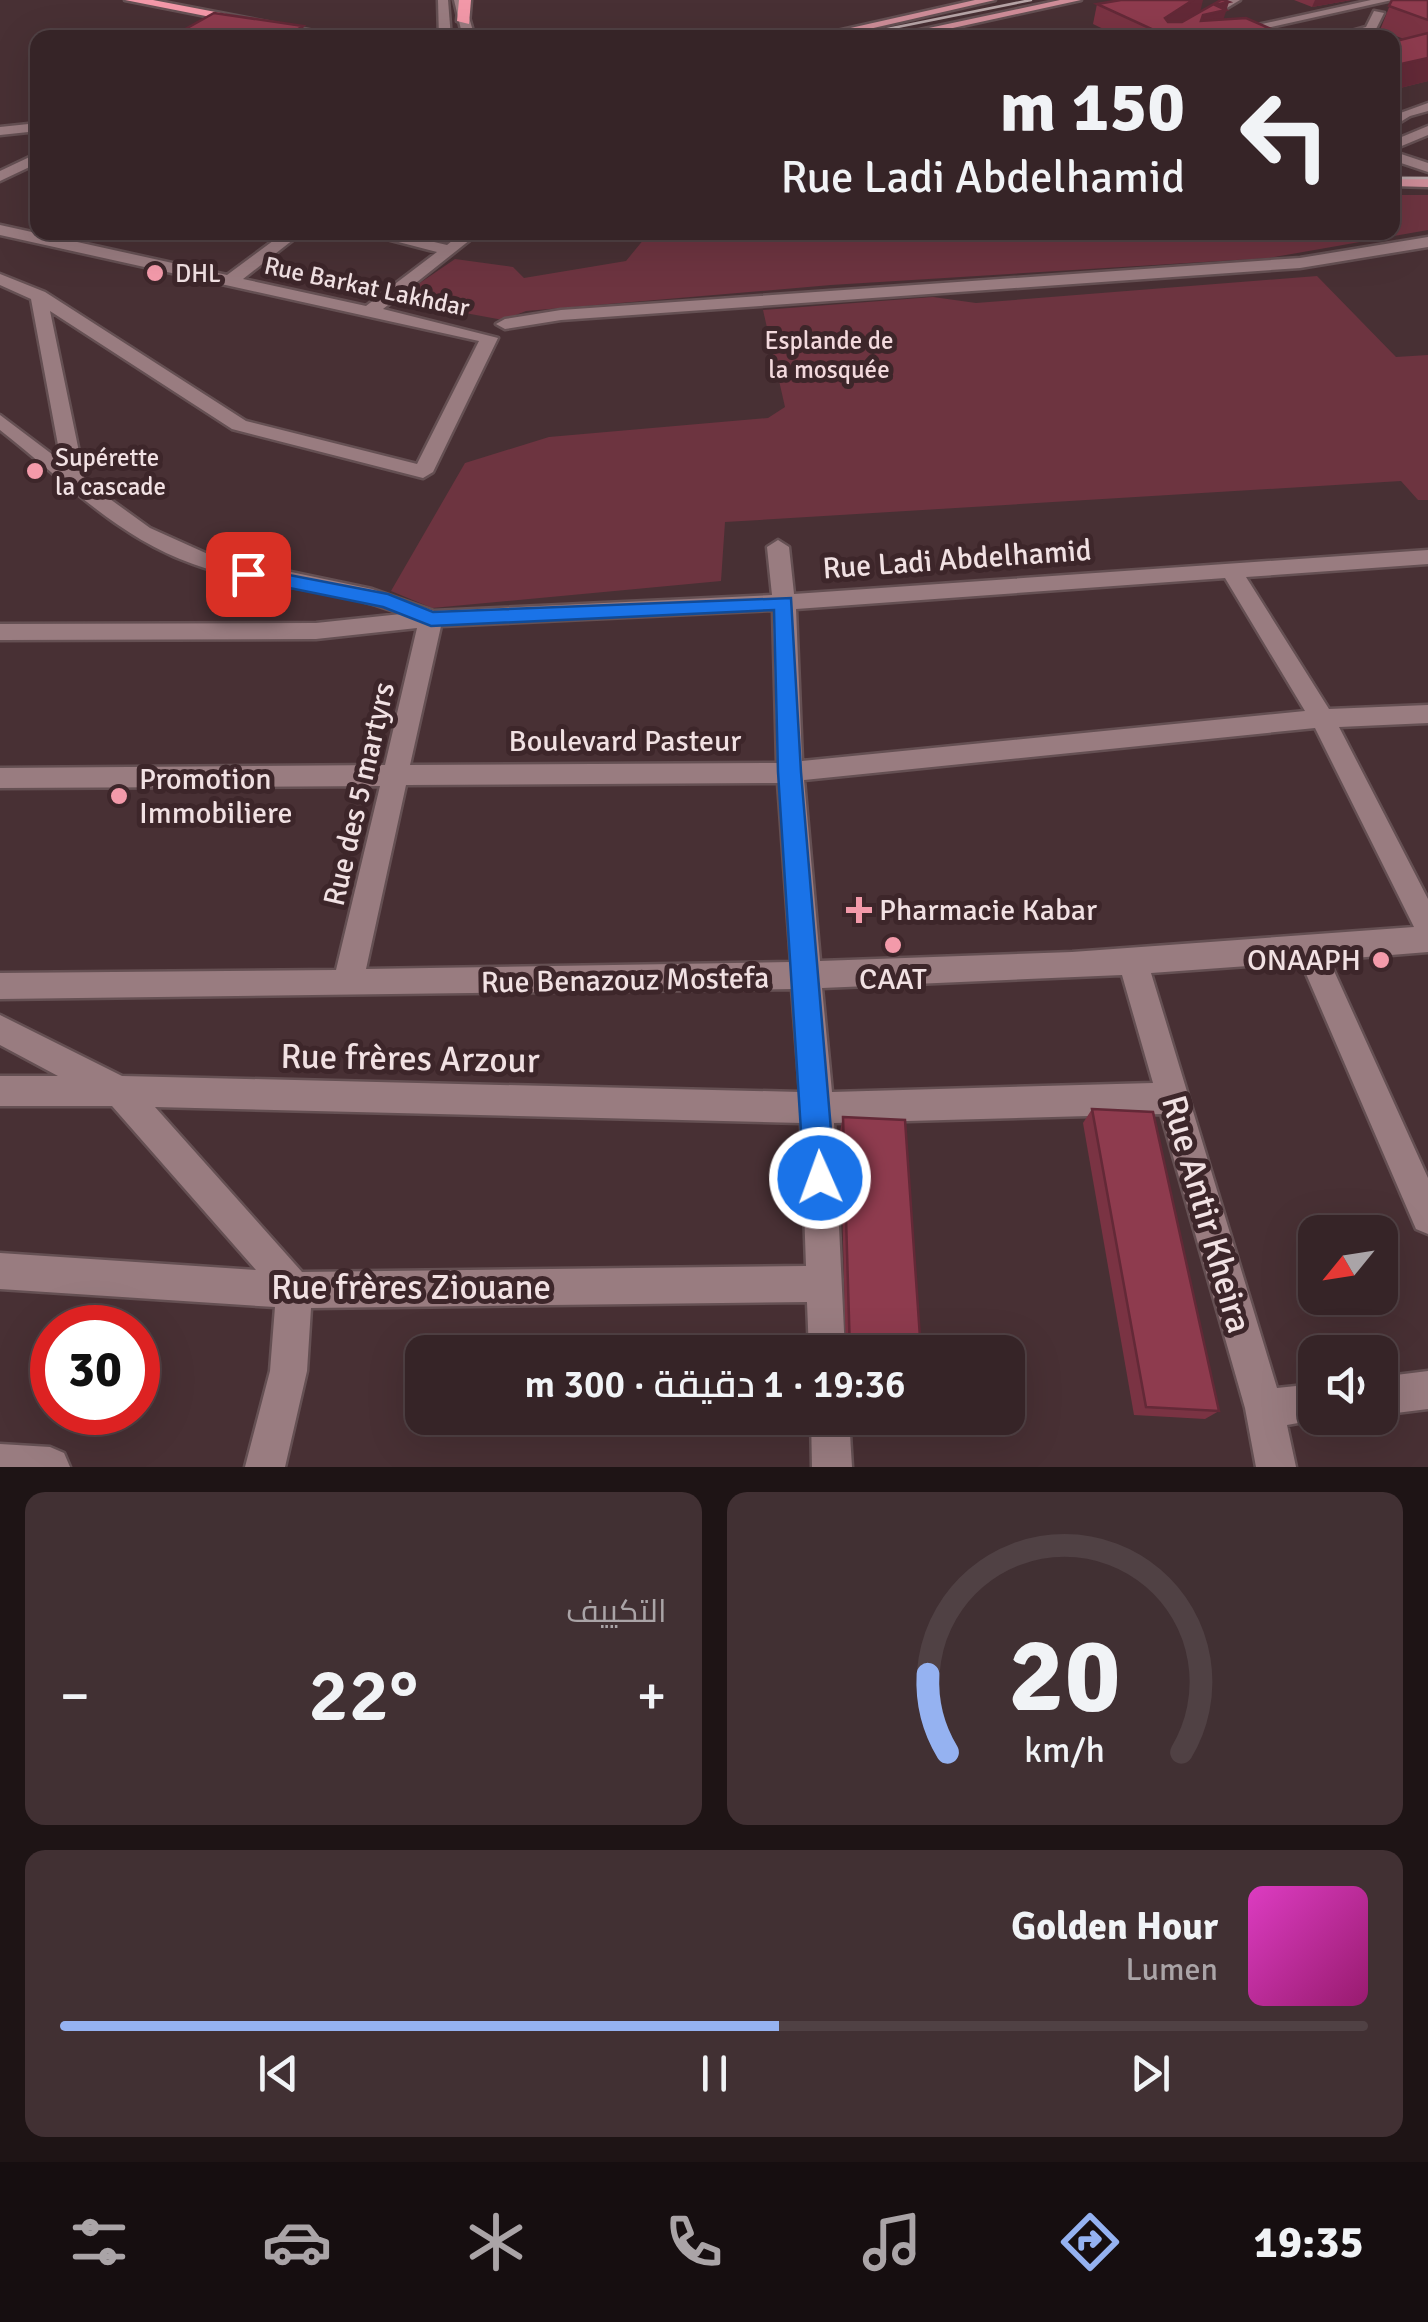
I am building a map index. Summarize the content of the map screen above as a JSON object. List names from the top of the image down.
{
  "streets": {
    "street": [
      "Rue Barkat Lakhdar",
      "Rue Ladi Abdelhamid",
      "Boulevard Pasteur",
      "Rue des 5 martyrs",
      "Rue Benazouz Mostefa",
      "Rue frères Arzour",
      "Rue Antir Kheira",
      "Rue frères Ziouane"
    ]
  },
  "crossings": [
    ["Rue Ladi Abdelhamid", "Rue des 5 martyrs"],
    ["Boulevard Pasteur", "Rue des 5 martyrs"],
    ["Rue des 5 martyrs", "Rue Benazouz Mostefa"],
    ["Rue Benazouz Mostefa", "Rue Antir Kheira"],
    ["Rue frères Arzour", "Rue Antir Kheira"]
  ],
  "parks": ["Esplande de la mosquée"],
  "places": {
    "other": [
      "DHL",
      "Supérette la cascade",
      "Promotion Immobiliere",
      "CAAT",
      "ONAAPH"
    ],
    "health": ["Pharmacie Kabar"]
  },
  "north": "bottom left",
  "page": {
    "turn": ["150 m", "Rue Ladi Abdelhamid"],
    "limit": "30",
    "trip": "19:36 · 1 دقيقة · 300 m",
    "tile": "التكييف",
    "heat": ["−", "22°", "+"],
    "song": ["Golden Hour", "Lumen"],
    "tabs": "19:35",
    "gauge": ["20", "km/h"]
  }
}
